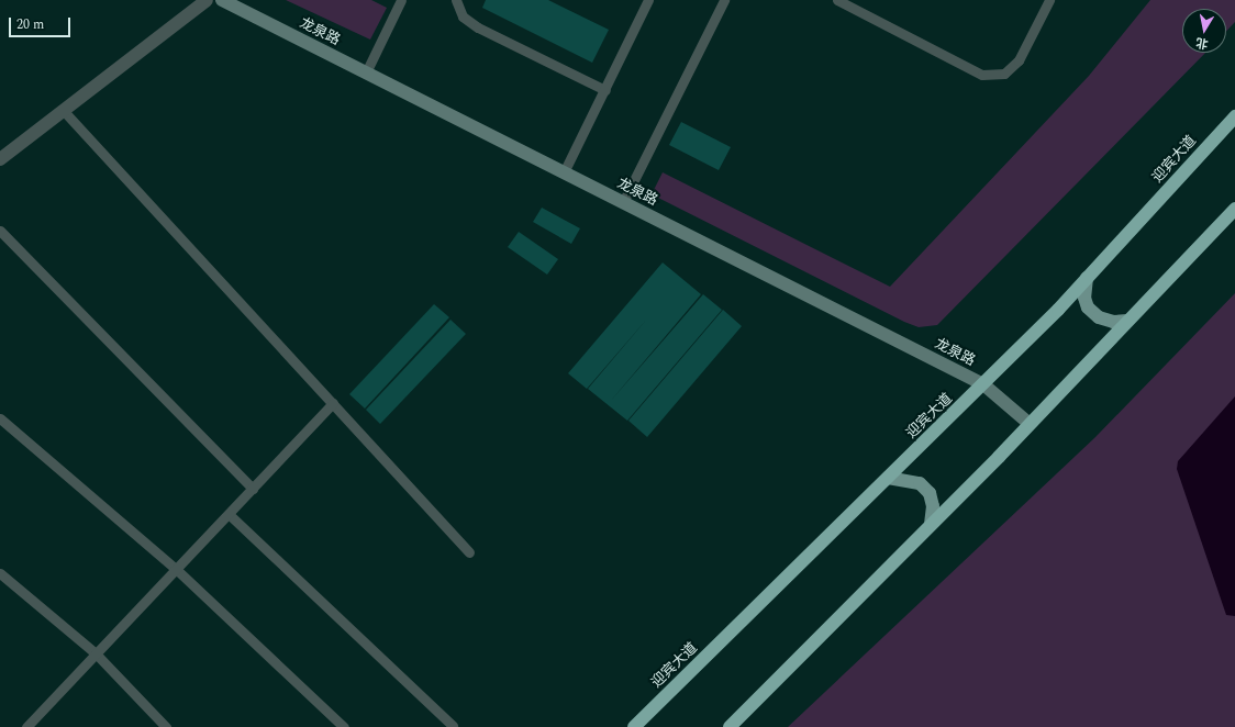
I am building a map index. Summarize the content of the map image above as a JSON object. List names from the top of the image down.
{
  "streets": {
    "highway": ["迎宾大道"],
    "street": ["龙泉路"]
  },
  "crossings": [
    ["龙泉路", "迎宾大道"]
  ],
  "scale_bar": "20 m",
  "north": "bottom"
}
